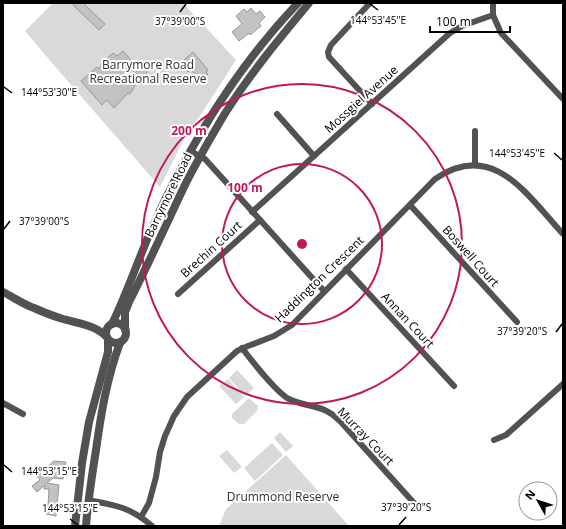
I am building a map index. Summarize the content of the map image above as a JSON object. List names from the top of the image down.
{
  "streets": {
    "street": [
      "Mossgiel Avenue",
      "Barrymore Road",
      "Brechin Court",
      "Boswell Court",
      "Haddington Crescent",
      "Annan Court",
      "Murray Court"
    ]
  },
  "crossings": [
    ["Boswell Court", "Haddington Crescent"],
    ["Haddington Crescent", "Annan Court"],
    ["Haddington Crescent", "Murray Court"]
  ],
  "parks": ["Barrymore Road Recreational Reserve", "Drummond Reserve"],
  "scale_bar": "100 m",
  "north": "top left",
  "coordinates": [
    "144°53'45\"E",
    "37°39'00\"S",
    "144°53'30\"E",
    "37°39'20\"S",
    "144°53'15\"E"
  ],
  "rings": ["200 m", "100 m"]
}
